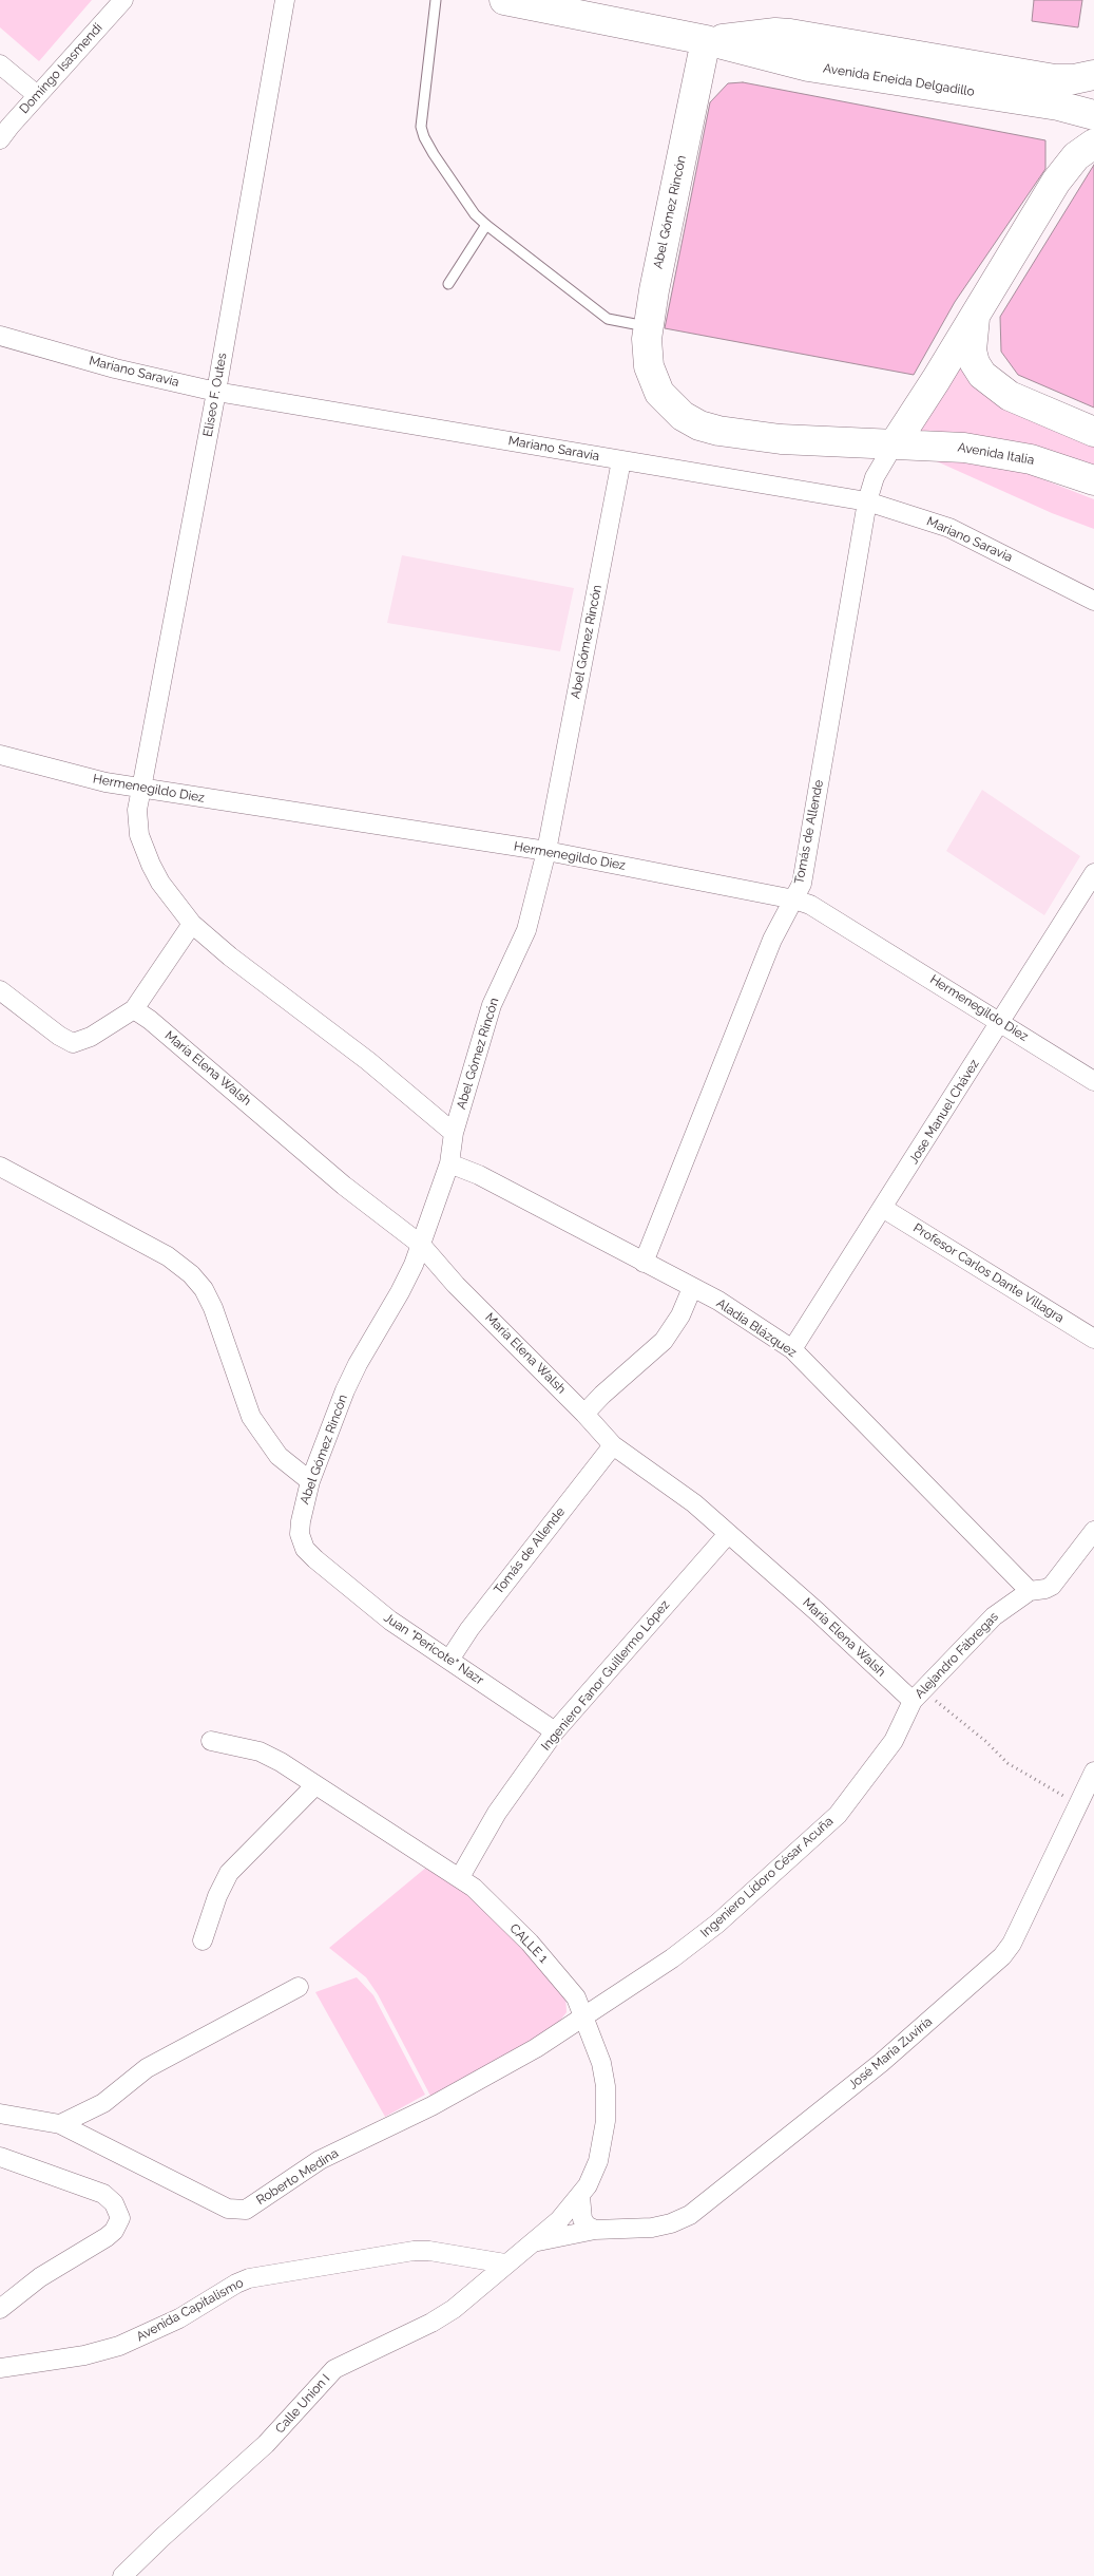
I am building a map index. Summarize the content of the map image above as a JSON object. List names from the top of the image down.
{
  "streets": {
    "main road": ["Avenida Eneida Delgadillo", "Abel Gómez Rincón", "Avenida Italia"],
    "street": [
      "Domingo Isasmendi",
      "Mariano Saravia",
      "Eliseo F. Outes",
      "Hermenegildo Diez",
      "Tomás de Allende",
      "María Elena Walsh",
      "Jose Manuel Chávez",
      "Profesor Carlos Dante Villagra",
      "Aladia Blázquez",
      "Juan \"Pericote\" Nazr",
      "Alejandro Fábregas",
      "Ingeniero Fanor Guillermo López",
      "Ingeniero Lídoro César Acuña",
      "CALLE 1",
      "José María Zuviría",
      "Roberto Medina",
      "Avenida Capitalismo",
      "Calle Union I"
    ]
  },
  "crossings": [
    ["Avenida Eneida Delgadillo", "Abel Gómez Rincón"],
    ["Abel Gómez Rincón", "Mariano Saravia"],
    ["Abel Gómez Rincón", "Eliseo F. Outes"],
    ["Abel Gómez Rincón", "Avenida Italia"],
    ["Abel Gómez Rincón", "Hermenegildo Diez"],
    ["Abel Gómez Rincón", "María Elena Walsh"],
    ["Abel Gómez Rincón", "Aladia Blázquez"],
    ["Abel Gómez Rincón", "Juan \"Pericote\" Nazr"],
    ["Mariano Saravia", "Eliseo F. Outes"],
    ["Mariano Saravia", "Tomás de Allende"],
    ["Eliseo F. Outes", "Hermenegildo Diez"],
    ["Avenida Italia", "Tomás de Allende"],
    ["Hermenegildo Diez", "Tomás de Allende"],
    ["Hermenegildo Diez", "Jose Manuel Chávez"],
    ["Tomás de Allende", "María Elena Walsh"],
    ["Tomás de Allende", "Aladia Blázquez"],
    ["Tomás de Allende", "Juan \"Pericote\" Nazr"],
    ["María Elena Walsh", "Alejandro Fábregas"],
    ["María Elena Walsh", "Ingeniero Fanor Guillermo López"],
    ["María Elena Walsh", "Ingeniero Lídoro César Acuña"],
    ["Jose Manuel Chávez", "Profesor Carlos Dante Villagra"],
    ["Jose Manuel Chávez", "Aladia Blázquez"],
    ["Aladia Blázquez", "Alejandro Fábregas"],
    ["Juan \"Pericote\" Nazr", "Ingeniero Fanor Guillermo López"],
    ["Alejandro Fábregas", "Ingeniero Lídoro César Acuña"],
    ["Ingeniero Fanor Guillermo López", "CALLE 1"],
    ["Ingeniero Lídoro César Acuña", "CALLE 1"],
    ["Ingeniero Lídoro César Acuña", "Roberto Medina"],
    ["CALLE 1", "José María Zuviría"],
    ["CALLE 1", "Roberto Medina"],
    ["CALLE 1", "Avenida Capitalismo"],
    ["CALLE 1", "Calle Union I"],
    ["Avenida Capitalismo", "Calle Union I"]
  ]
}
